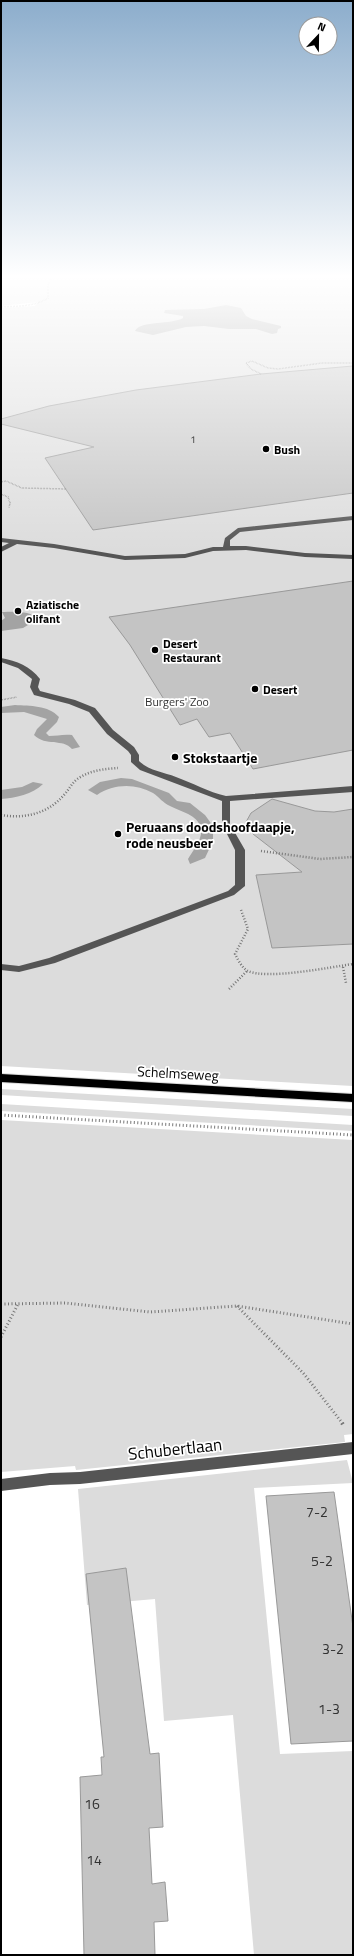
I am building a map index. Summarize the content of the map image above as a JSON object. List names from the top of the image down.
{
  "streets": {
    "main road": ["Schelmseweg"],
    "street": ["Schubertlaan"]
  },
  "parks": ["Burgers' Zoo"],
  "places": [
    "Bush",
    "Aziatische olifant",
    "Desert Restaurant",
    "Desert",
    "Stokstaartje",
    "Peruaans doodshoofdaapje, rode neusbeer"
  ],
  "house_numbers": [
    "1",
    "7-2",
    "5-2",
    "3-2",
    "1-3",
    "16",
    "14"
  ],
  "north": "top"
}
